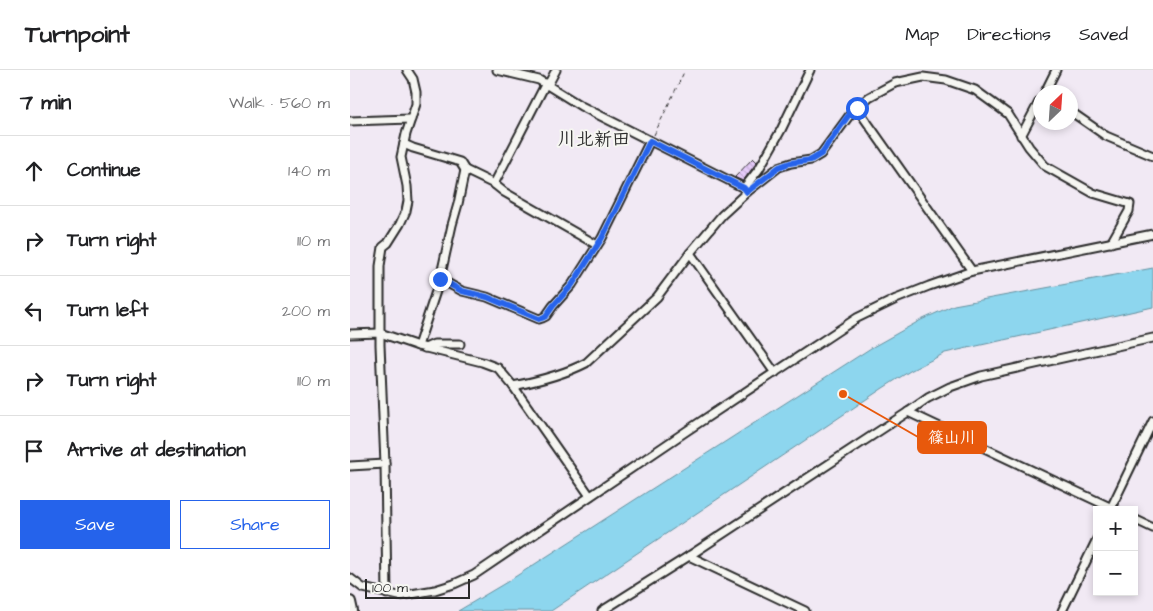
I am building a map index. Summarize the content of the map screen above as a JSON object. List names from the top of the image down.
{
  "districts": ["川北新田"],
  "places": ["篠山川"],
  "scale_bar": "100 m",
  "north": "top right",
  "page": {
    "header": "Turnpoint",
    "nav": ["Map", "Directions", "Saved"],
    "heading": ["7 min", "Walk · 560 m"],
    "list": [
      ["Continue", "140 m"],
      ["Turn right", "110 m"],
      ["Turn left", "200 m"],
      ["Turn right", "110 m"],
      "Arrive at destination"
    ],
    "buttons": ["Save", "Share"],
    "map_buttons": ["+", "−"],
    "scale": "100 m"
  }
}
